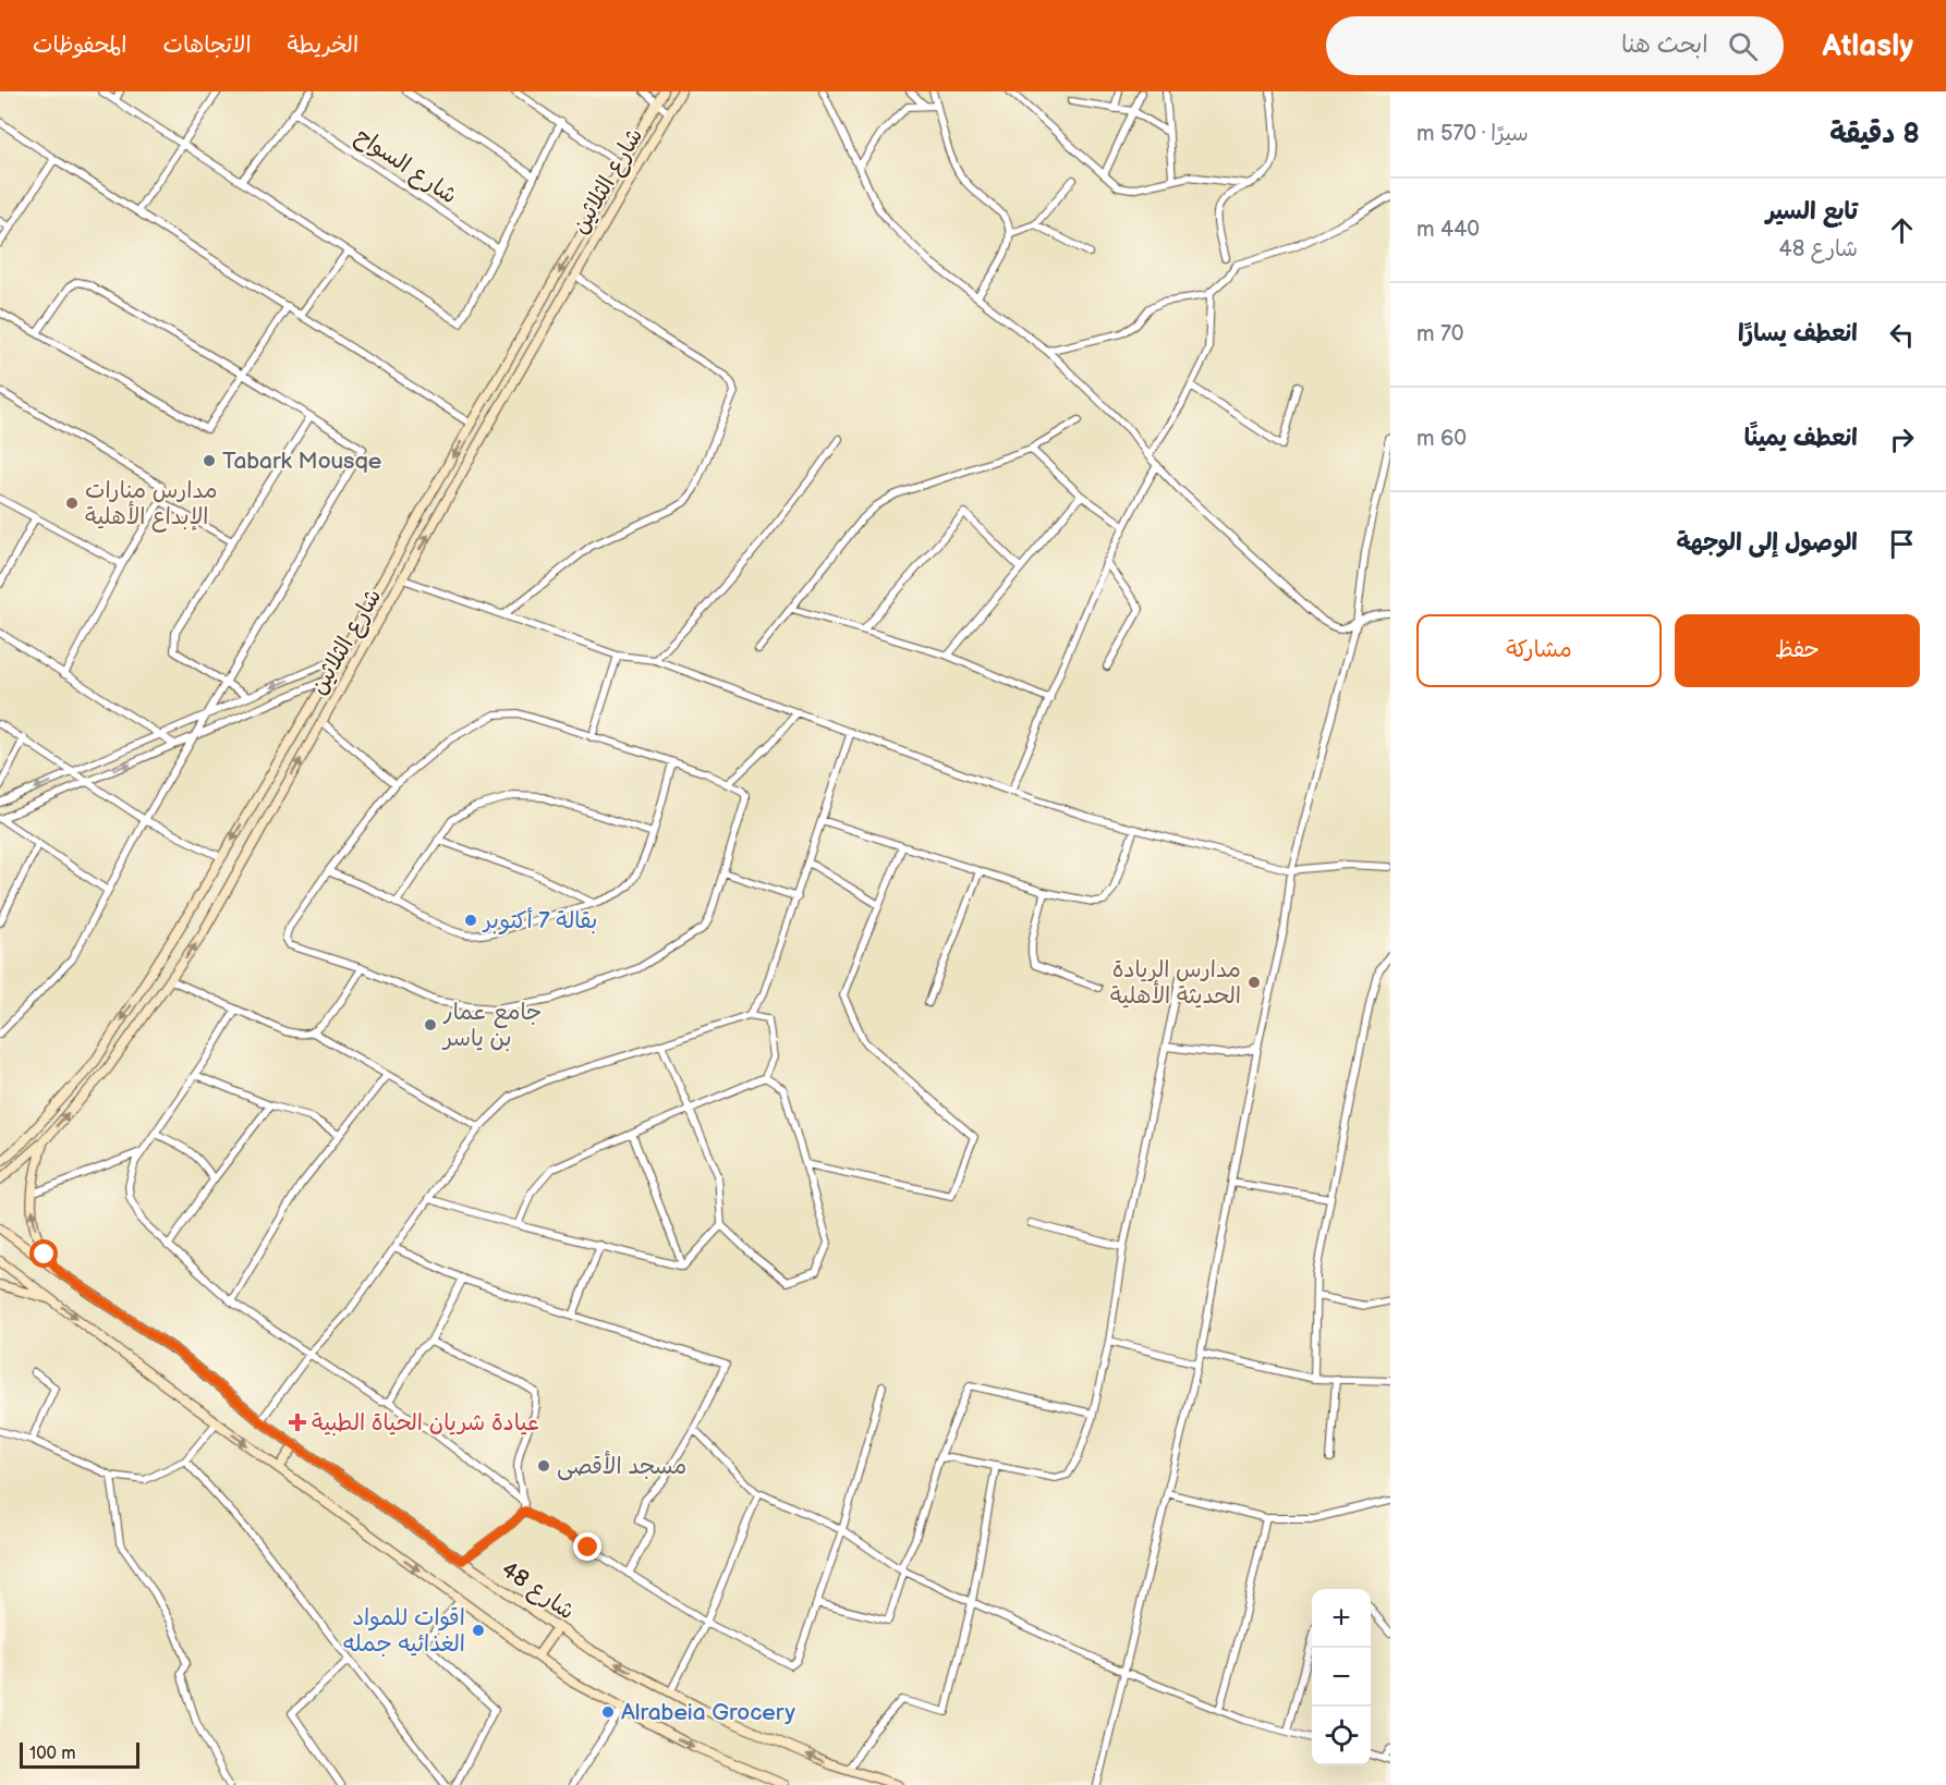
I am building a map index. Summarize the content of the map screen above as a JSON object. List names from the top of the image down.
{
  "streets": {
    "street": ["شارع السواح", "شارع الثلاثين", "شارع 48"]
  },
  "places": {
    "other": [
      "Tabark Mousqe",
      "مدارس منارات الإبداع الأهلية",
      "بقالة 7 أكتوبر",
      "مدارس الريادة الحديثة الأهلية",
      "جامع عمار بن ياسر",
      "مسجد الأقصى",
      "اقوات للمواد الغذائيه جمله",
      "Alrabeia Grocery"
    ],
    "health": ["عيادة شريان الحياة الطبية"]
  },
  "scale_bar": "100 m",
  "page": {
    "header": "Atlasly",
    "search": "ابحث هنا",
    "nav": ["الخريطة", "الاتجاهات", "المحفوظات"],
    "heading": ["8 دقيقة", "سيرًا · 570 m"],
    "list": [
      ["تابع السير", "شارع 48", "440 m"],
      ["انعطف يسارًا", "70 m"],
      ["انعطف يمينًا", "60 m"],
      "الوصول إلى الوجهة"
    ],
    "buttons": ["حفظ", "مشاركة"],
    "map_buttons": ["+", "−"],
    "scale": "100 m"
  }
}
